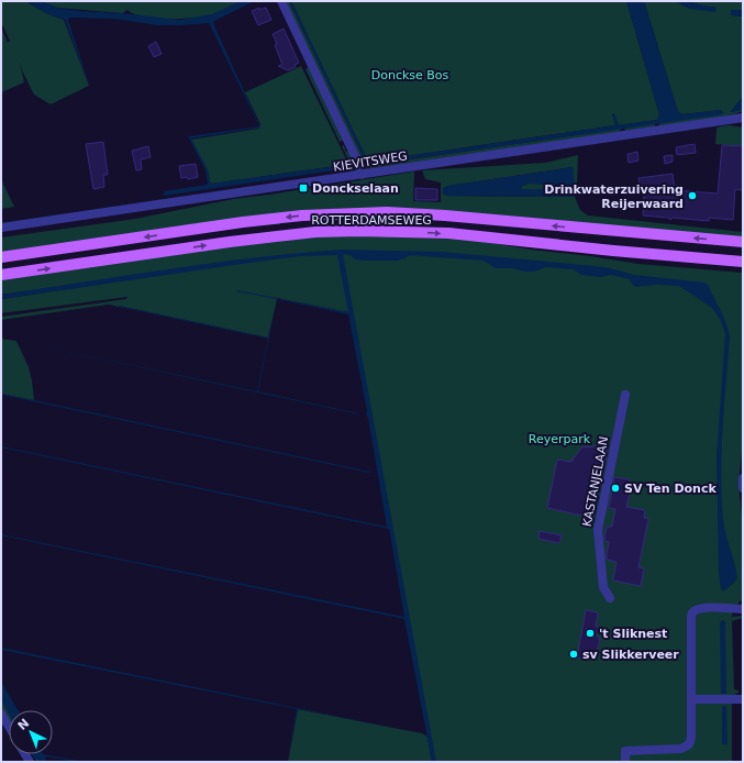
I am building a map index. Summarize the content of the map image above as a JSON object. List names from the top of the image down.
{
  "streets": {
    "main road": ["ROTTERDAMSEWEG"],
    "street": ["KIEVITSWEG", "KASTANJELAAN"]
  },
  "parks": ["Donckse Bos", "Reyerpark"],
  "places": {
    "transit": ["Donckselaan"],
    "other": [
      "Drinkwaterzuivering Reijerwaard",
      "SV Ten Donck",
      "'t Sliknest",
      "sv Slikkerveer"
    ]
  },
  "north": "top left"
}
